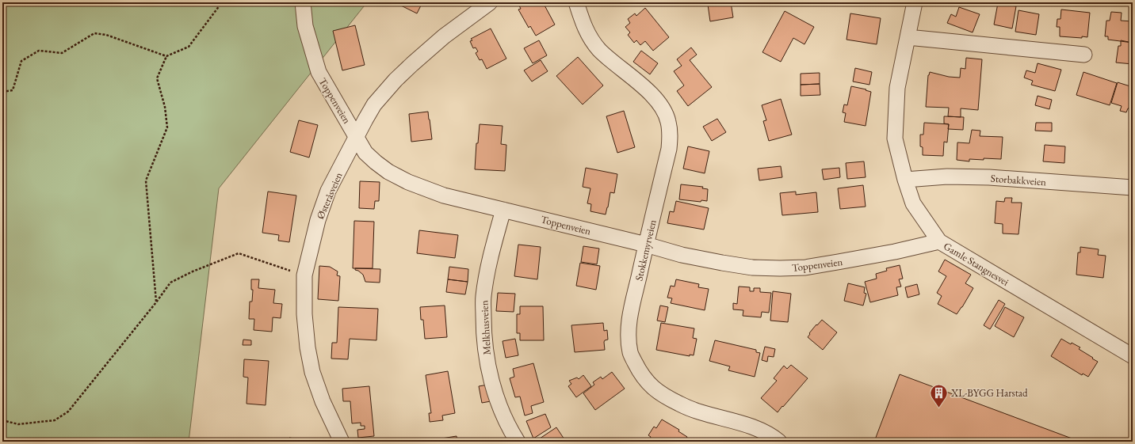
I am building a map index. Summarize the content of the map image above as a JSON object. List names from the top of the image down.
{
  "streets": {
    "street": [
      "Toppenveien",
      "Storbakkveien",
      "Østeråsveien",
      "Stokkemyrveien",
      "Gamle Stangnesvei",
      "Melkhusveien"
    ]
  },
  "crossings": [
    ["Toppenveien", "Østeråsveien"],
    ["Toppenveien", "Stokkemyrveien"],
    ["Toppenveien", "Gamle Stangnesvei"],
    ["Toppenveien", "Melkhusveien"],
    ["Storbakkveien", "Gamle Stangnesvei"]
  ],
  "places": {
    "building": ["XL-BYGG Harstad"]
  }
}
